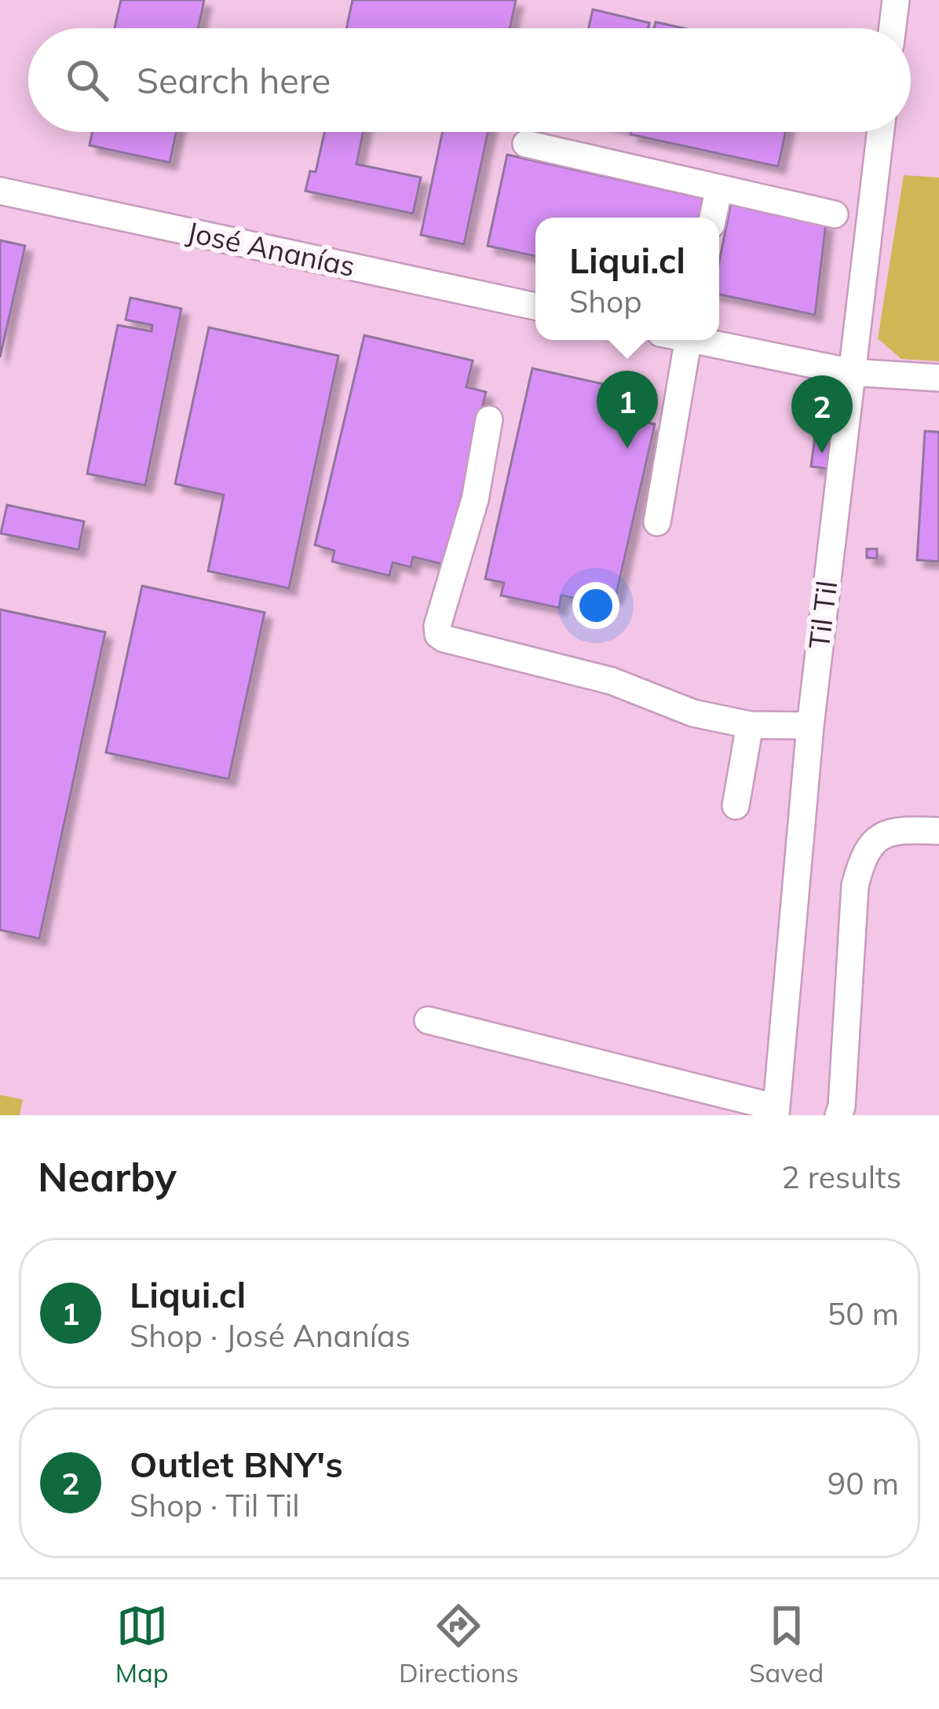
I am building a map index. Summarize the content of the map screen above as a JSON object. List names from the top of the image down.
{
  "streets": {
    "street": ["José Ananías", "Til Til"]
  },
  "page": {
    "search": "Search here",
    "popup": ["Liqui.cl", "Shop"],
    "pins": ["1", "2"],
    "heading": ["Nearby", "2 results"],
    "list": [
      {
        "mark": "1",
        "name": "Liqui.cl",
        "note": "Shop · José Ananías",
        "value": "50 m"
      },
      {
        "mark": "2",
        "name": "Outlet BNY's",
        "note": "Shop · Til Til",
        "value": "90 m"
      }
    ],
    "nav": ["Map", "Directions", "Saved"]
  }
}
